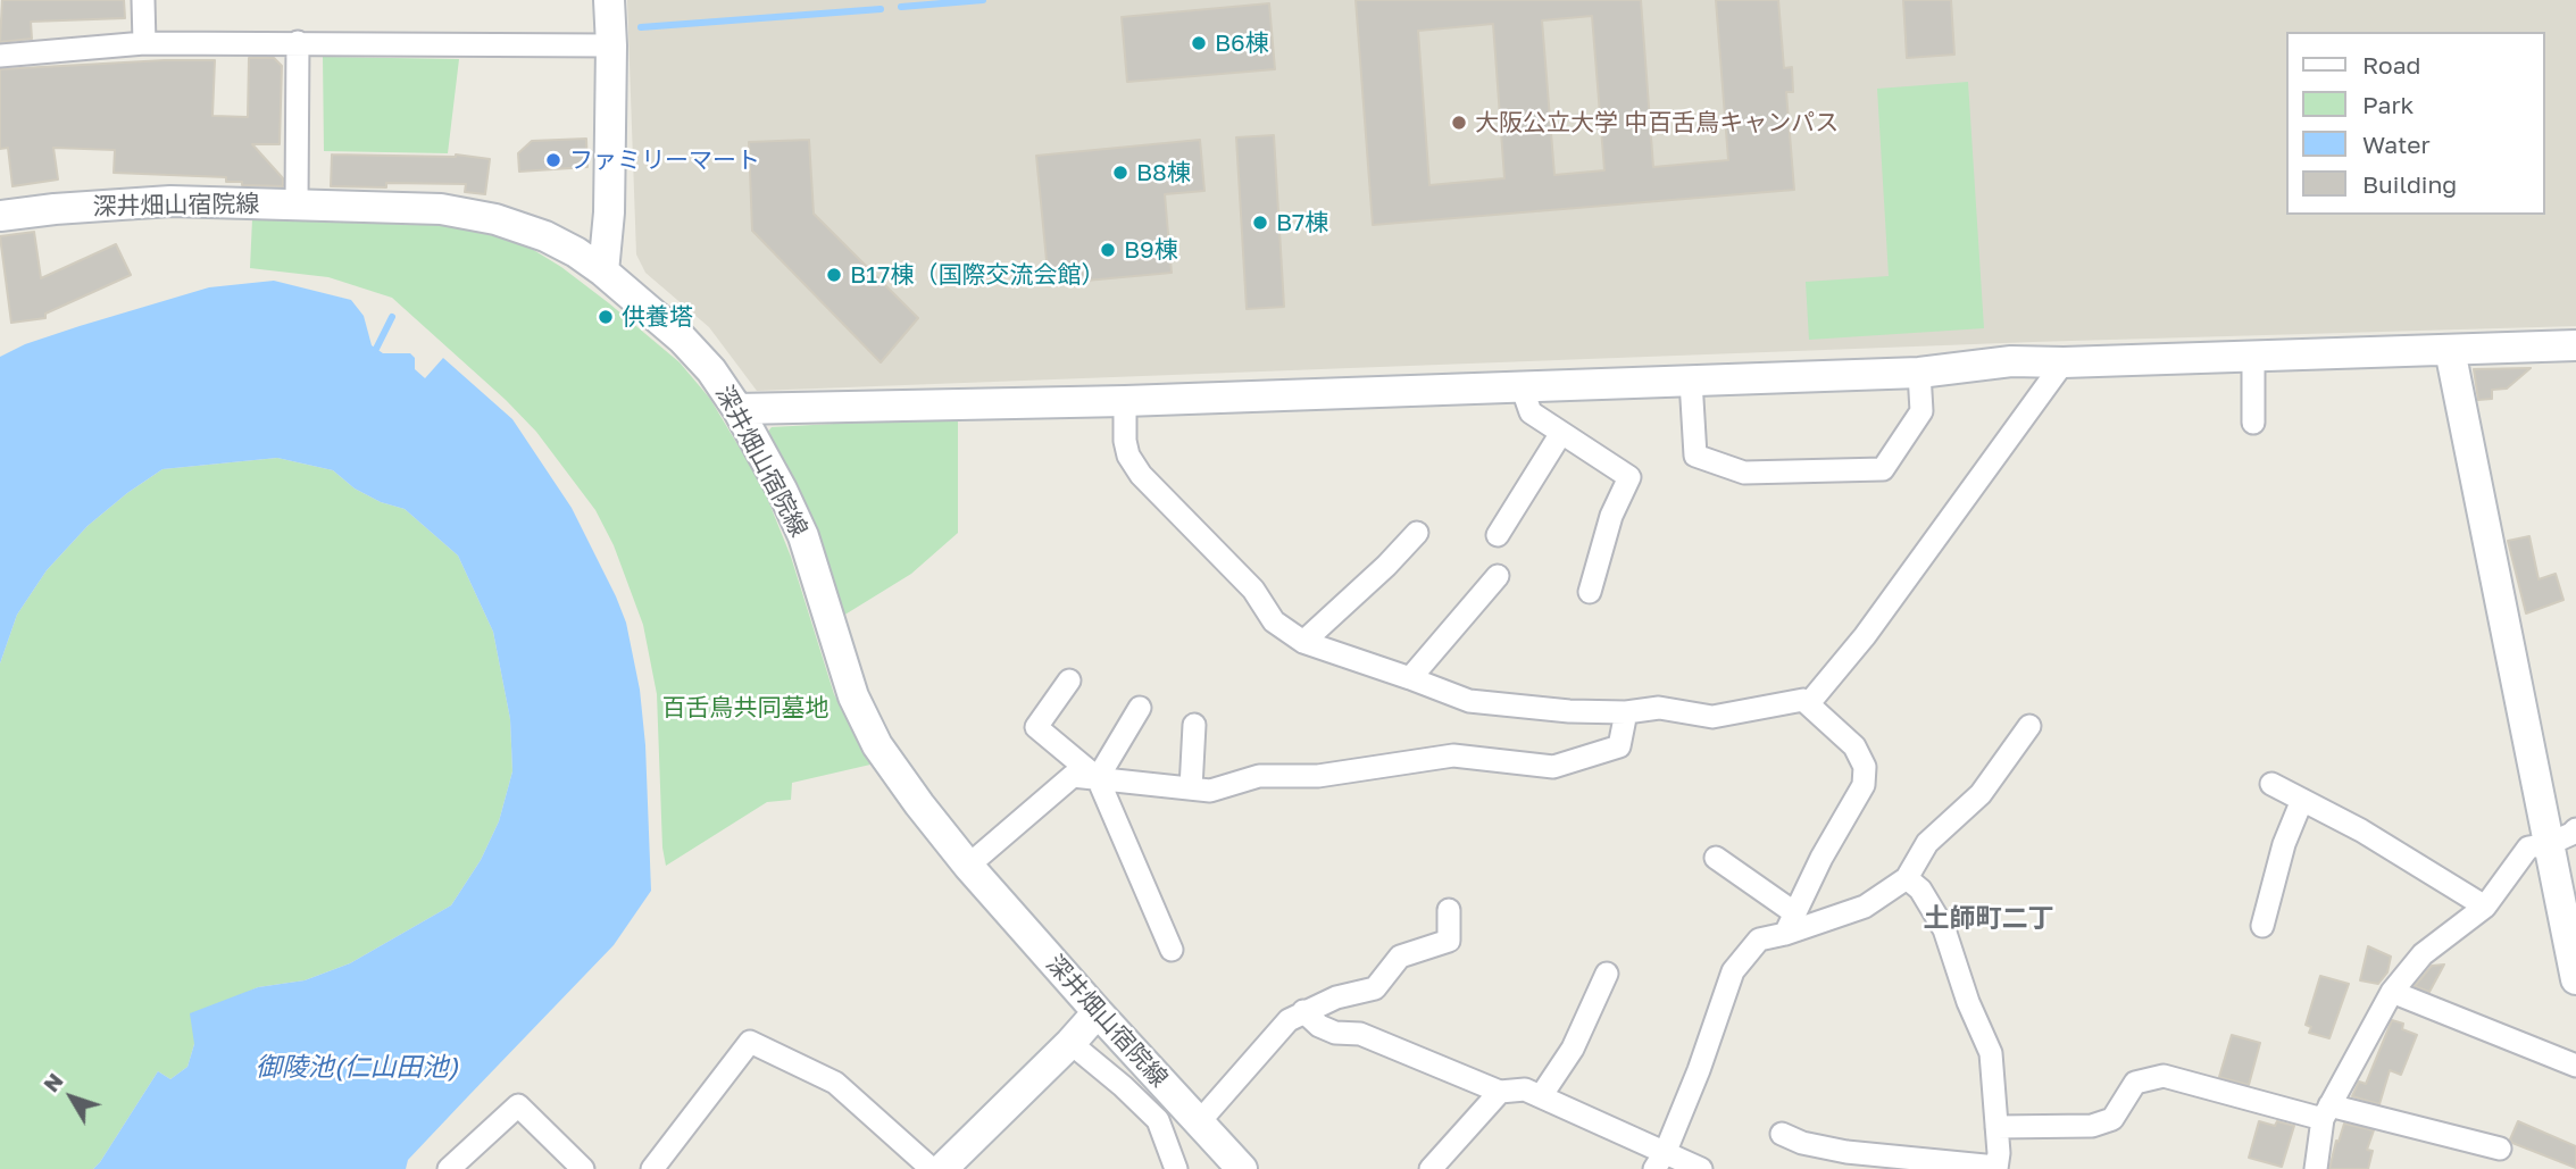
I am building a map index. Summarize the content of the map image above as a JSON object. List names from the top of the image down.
{
  "streets": {
    "street": ["深井畑山宿院線"]
  },
  "districts": ["土師町二丁"],
  "water": ["御陵池(仁山田池)"],
  "parks": ["百舌鳥共同墓地"],
  "places": [
    "B6棟",
    "大阪公立大学 中百舌鳥キャンパス",
    "ファミリーマート",
    "B8棟",
    "B7棟",
    "B9棟",
    "B17棟（国際交流会館）",
    "供養塔"
  ],
  "legend": [
    "Road",
    "Park",
    "Water",
    "Building"
  ],
  "north": "top left"
}
